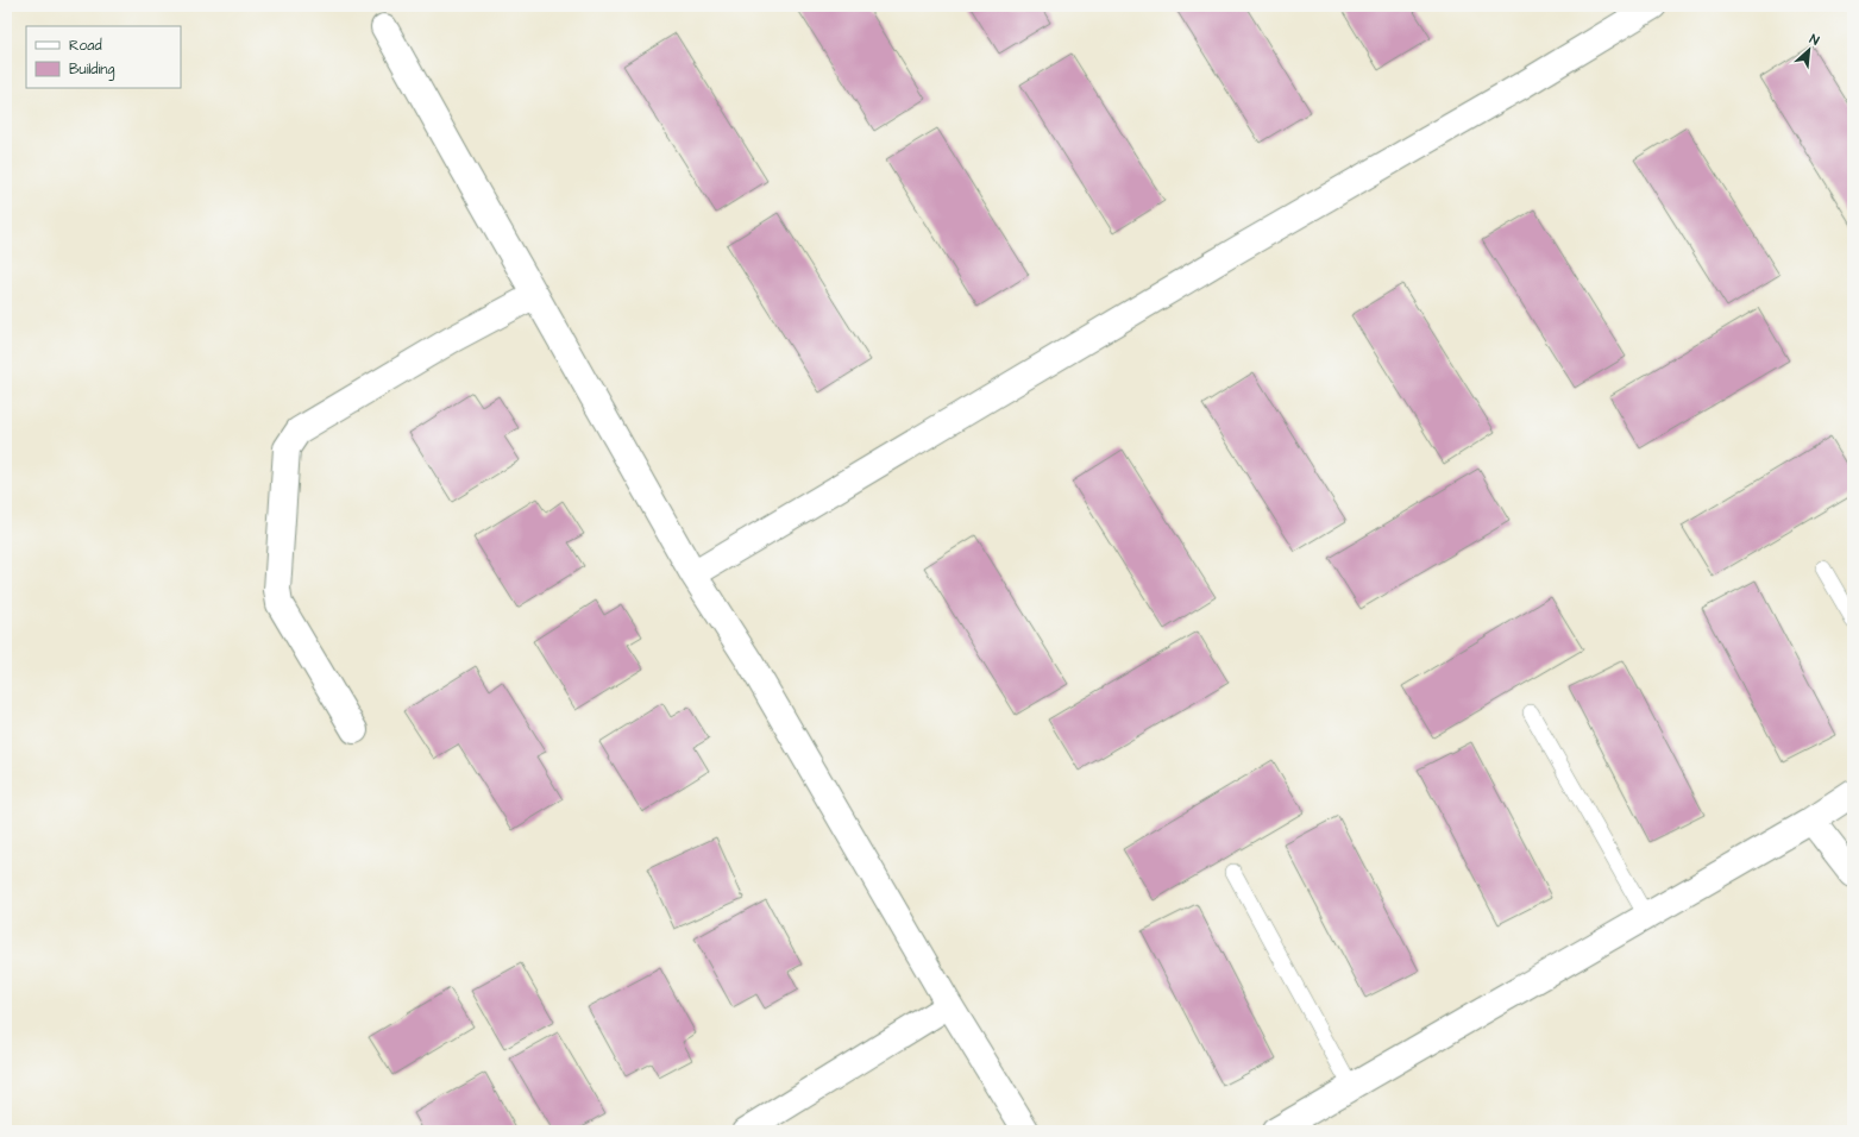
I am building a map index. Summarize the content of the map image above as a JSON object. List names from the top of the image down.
{
  "legend": ["Road", "Building"],
  "north": "top right"
}
